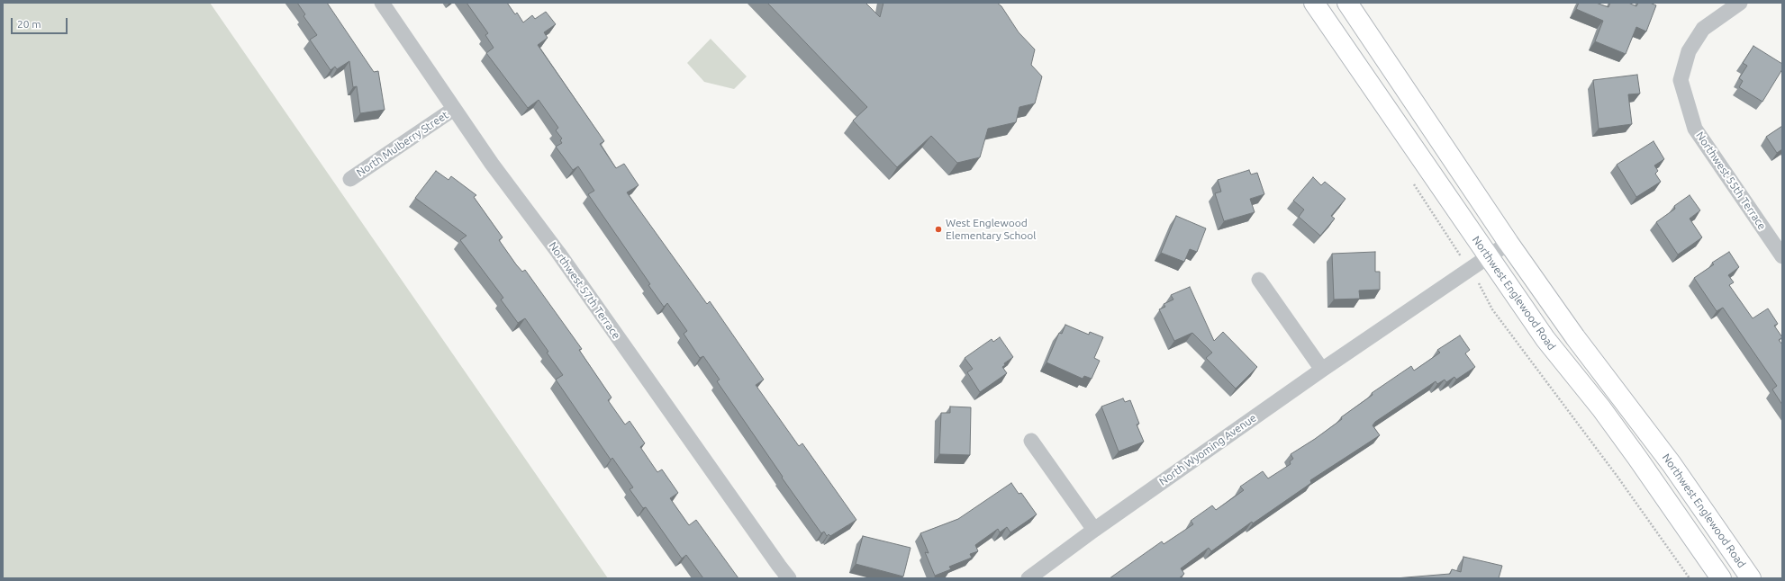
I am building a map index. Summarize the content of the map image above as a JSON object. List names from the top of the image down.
{
  "streets": {
    "main road": ["Northwest Englewood Road"],
    "street": [
      "North Mulberry Street",
      "Northwest 55th Terrace",
      "Northwest 57th Terrace",
      "North Wyoming Avenue"
    ]
  },
  "crossings": [
    ["North Mulberry Street", "Northwest 57th Terrace"],
    ["Northwest Englewood Road", "North Wyoming Avenue"]
  ],
  "places": ["West Englewood Elementary School"],
  "scale_bar": "20 m"
}
